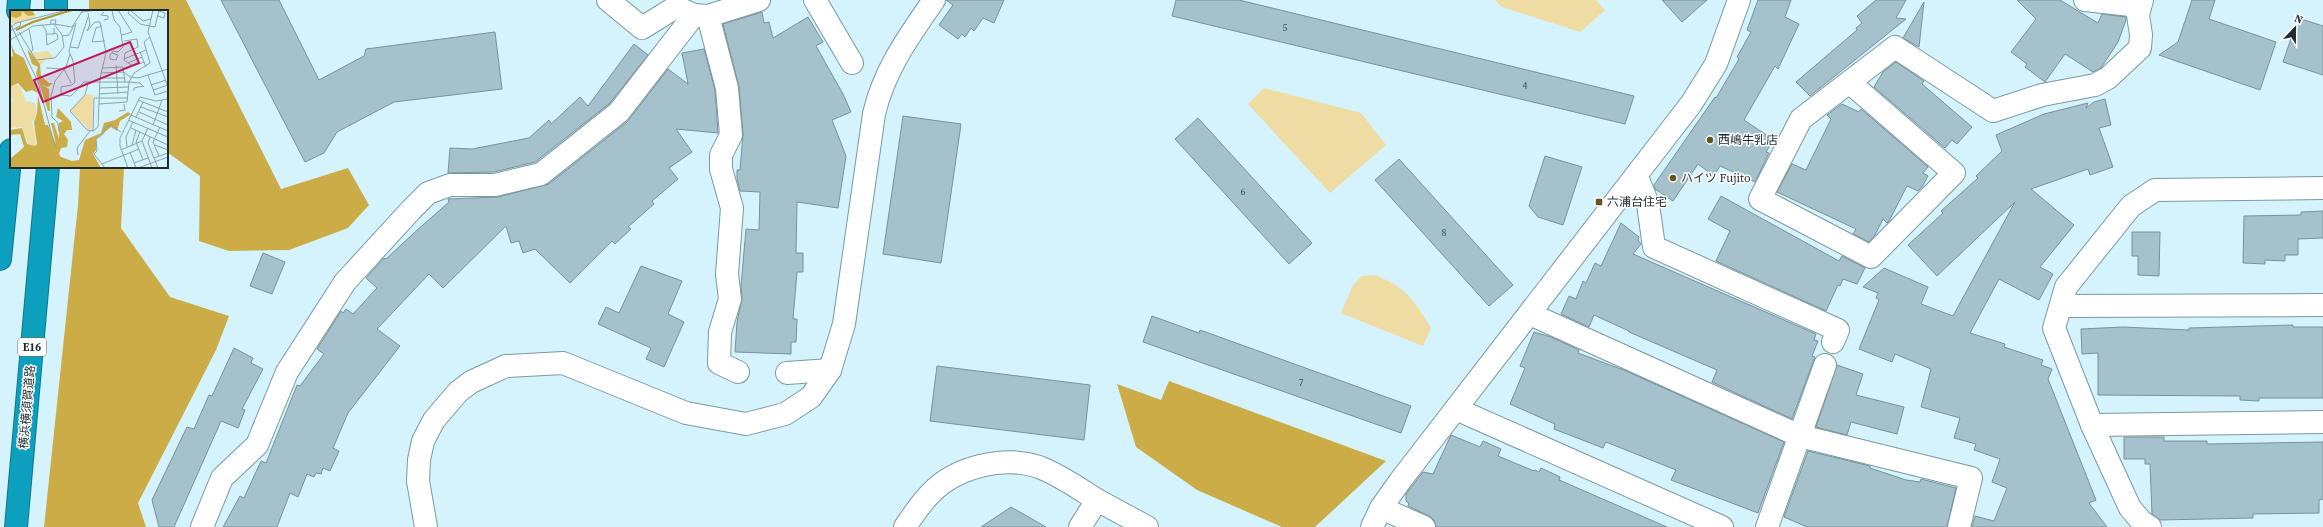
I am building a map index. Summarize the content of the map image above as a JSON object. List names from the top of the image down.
{
  "streets": {
    "highway": ["E16", "横浜横須賀道路"]
  },
  "places": {
    "other": ["西嶋牛乳店", "ハイツ Fujito"],
    "transit": ["六浦台住宅"]
  },
  "house_numbers": [
    "5",
    "4",
    "6",
    "8",
    "7"
  ],
  "north": "top"
}
